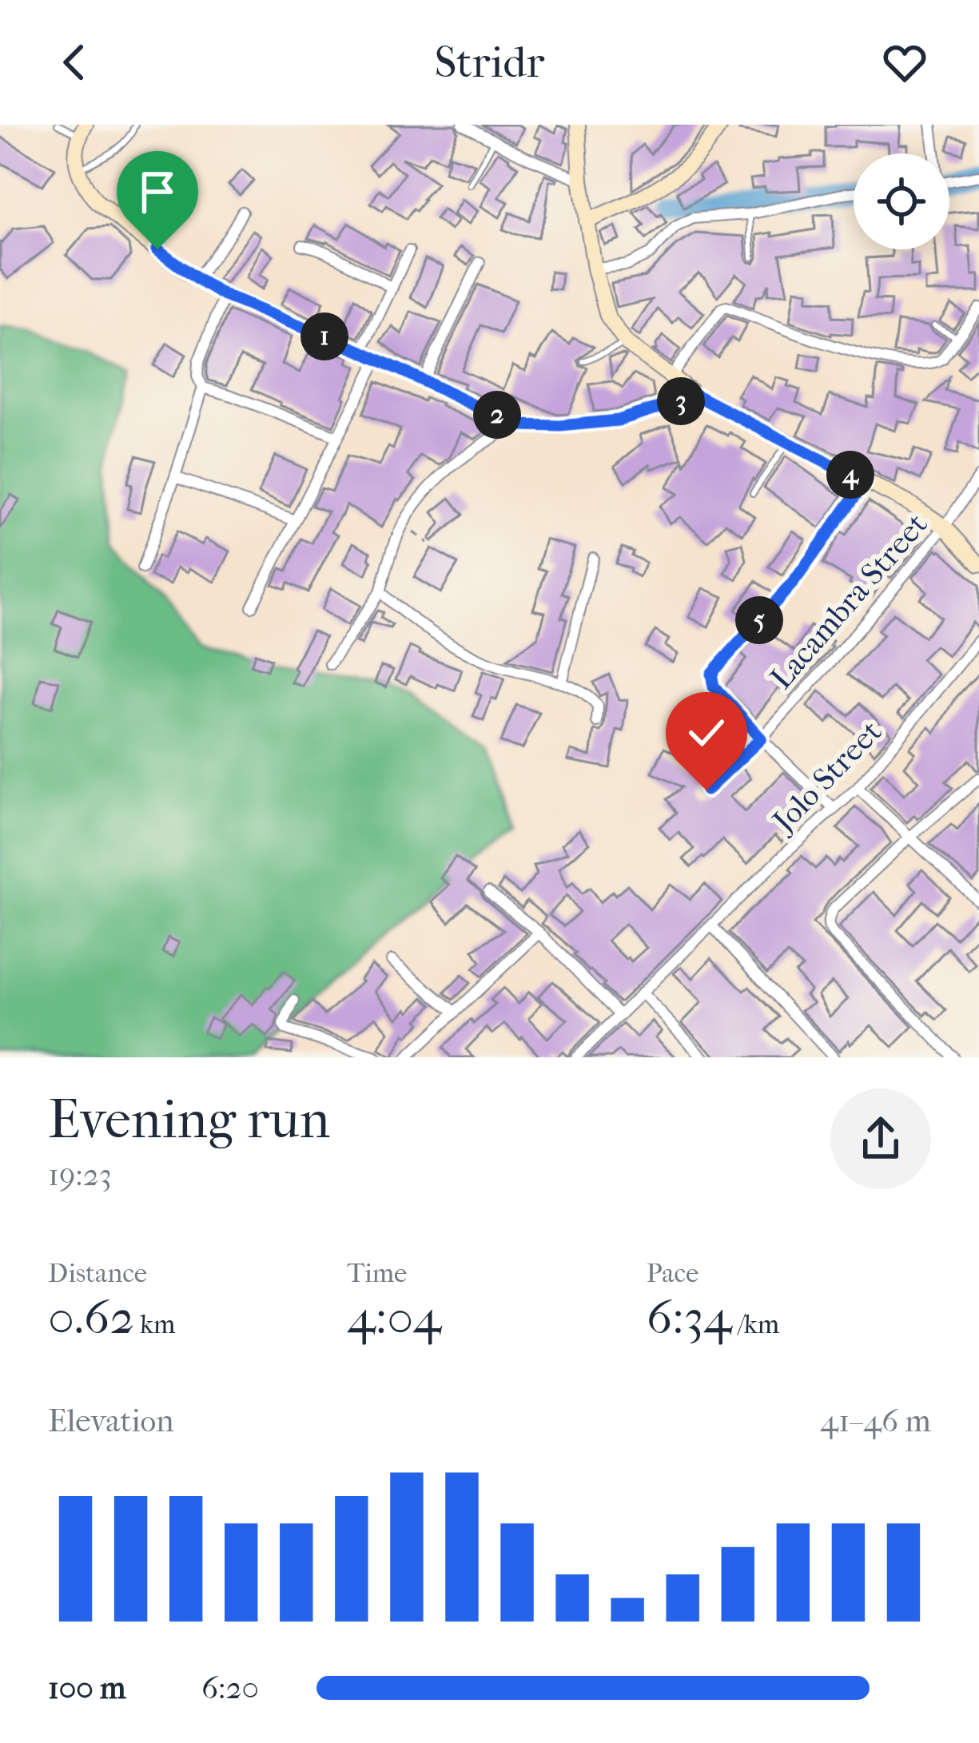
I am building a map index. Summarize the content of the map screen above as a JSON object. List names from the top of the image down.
{
  "streets": {
    "street": ["Lacambra Street", "Jolo Street"]
  },
  "page": {
    "header": "Stridr",
    "pins": [
      "1",
      "3",
      "2",
      "4",
      "5"
    ],
    "heading": ["Evening run", "19:23"],
    "stats": [
      ["Distance", "0.62 km"],
      ["Time", "4:04"],
      ["Pace", "6:34 /km"]
    ],
    "chart": ["Elevation", "41–46 m"],
    "list": [
      {
        "name": "100 m",
        "note": "6:20"
      }
    ]
  }
}
